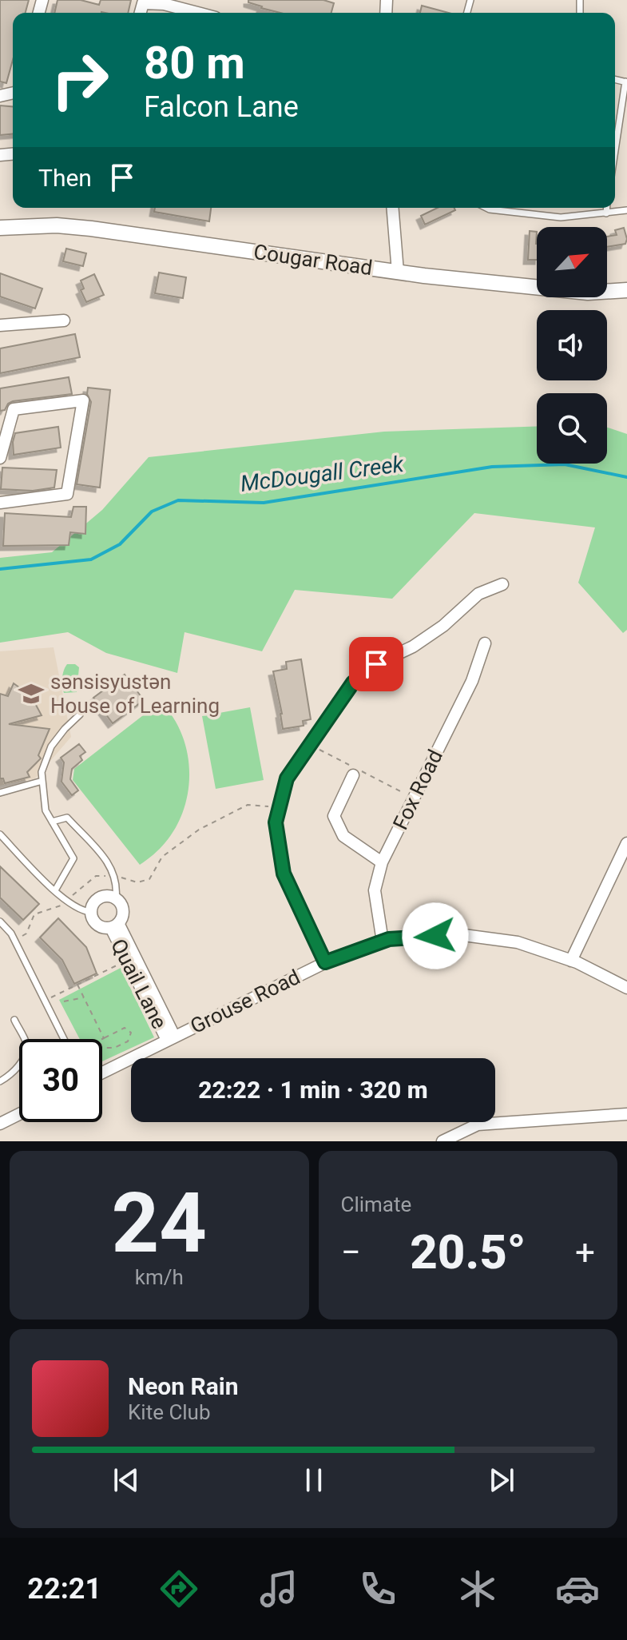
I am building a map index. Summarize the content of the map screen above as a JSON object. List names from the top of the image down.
{
  "streets": {
    "street": [
      "Cougar Road",
      "Fox Road",
      "Quail Lane",
      "Grouse Road"
    ]
  },
  "crossings": [
    ["Fox Road", "Grouse Road"],
    ["Quail Lane", "Grouse Road"]
  ],
  "water": ["McDougall Creek"],
  "places": {
    "school or university": ["sənsisyustən House of Learning"]
  },
  "north": "top right",
  "page": {
    "turn": ["80 m", "Falcon Lane"],
    "then": "Then",
    "limit": "30",
    "trip": "22:22 · 1 min · 320 m",
    "tile": [
      ["24", "km/h"],
      "Climate"
    ],
    "heat": ["−", "20.5°", "+"],
    "song": ["Neon Rain", "Kite Club"],
    "tabs": "22:21"
  }
}
